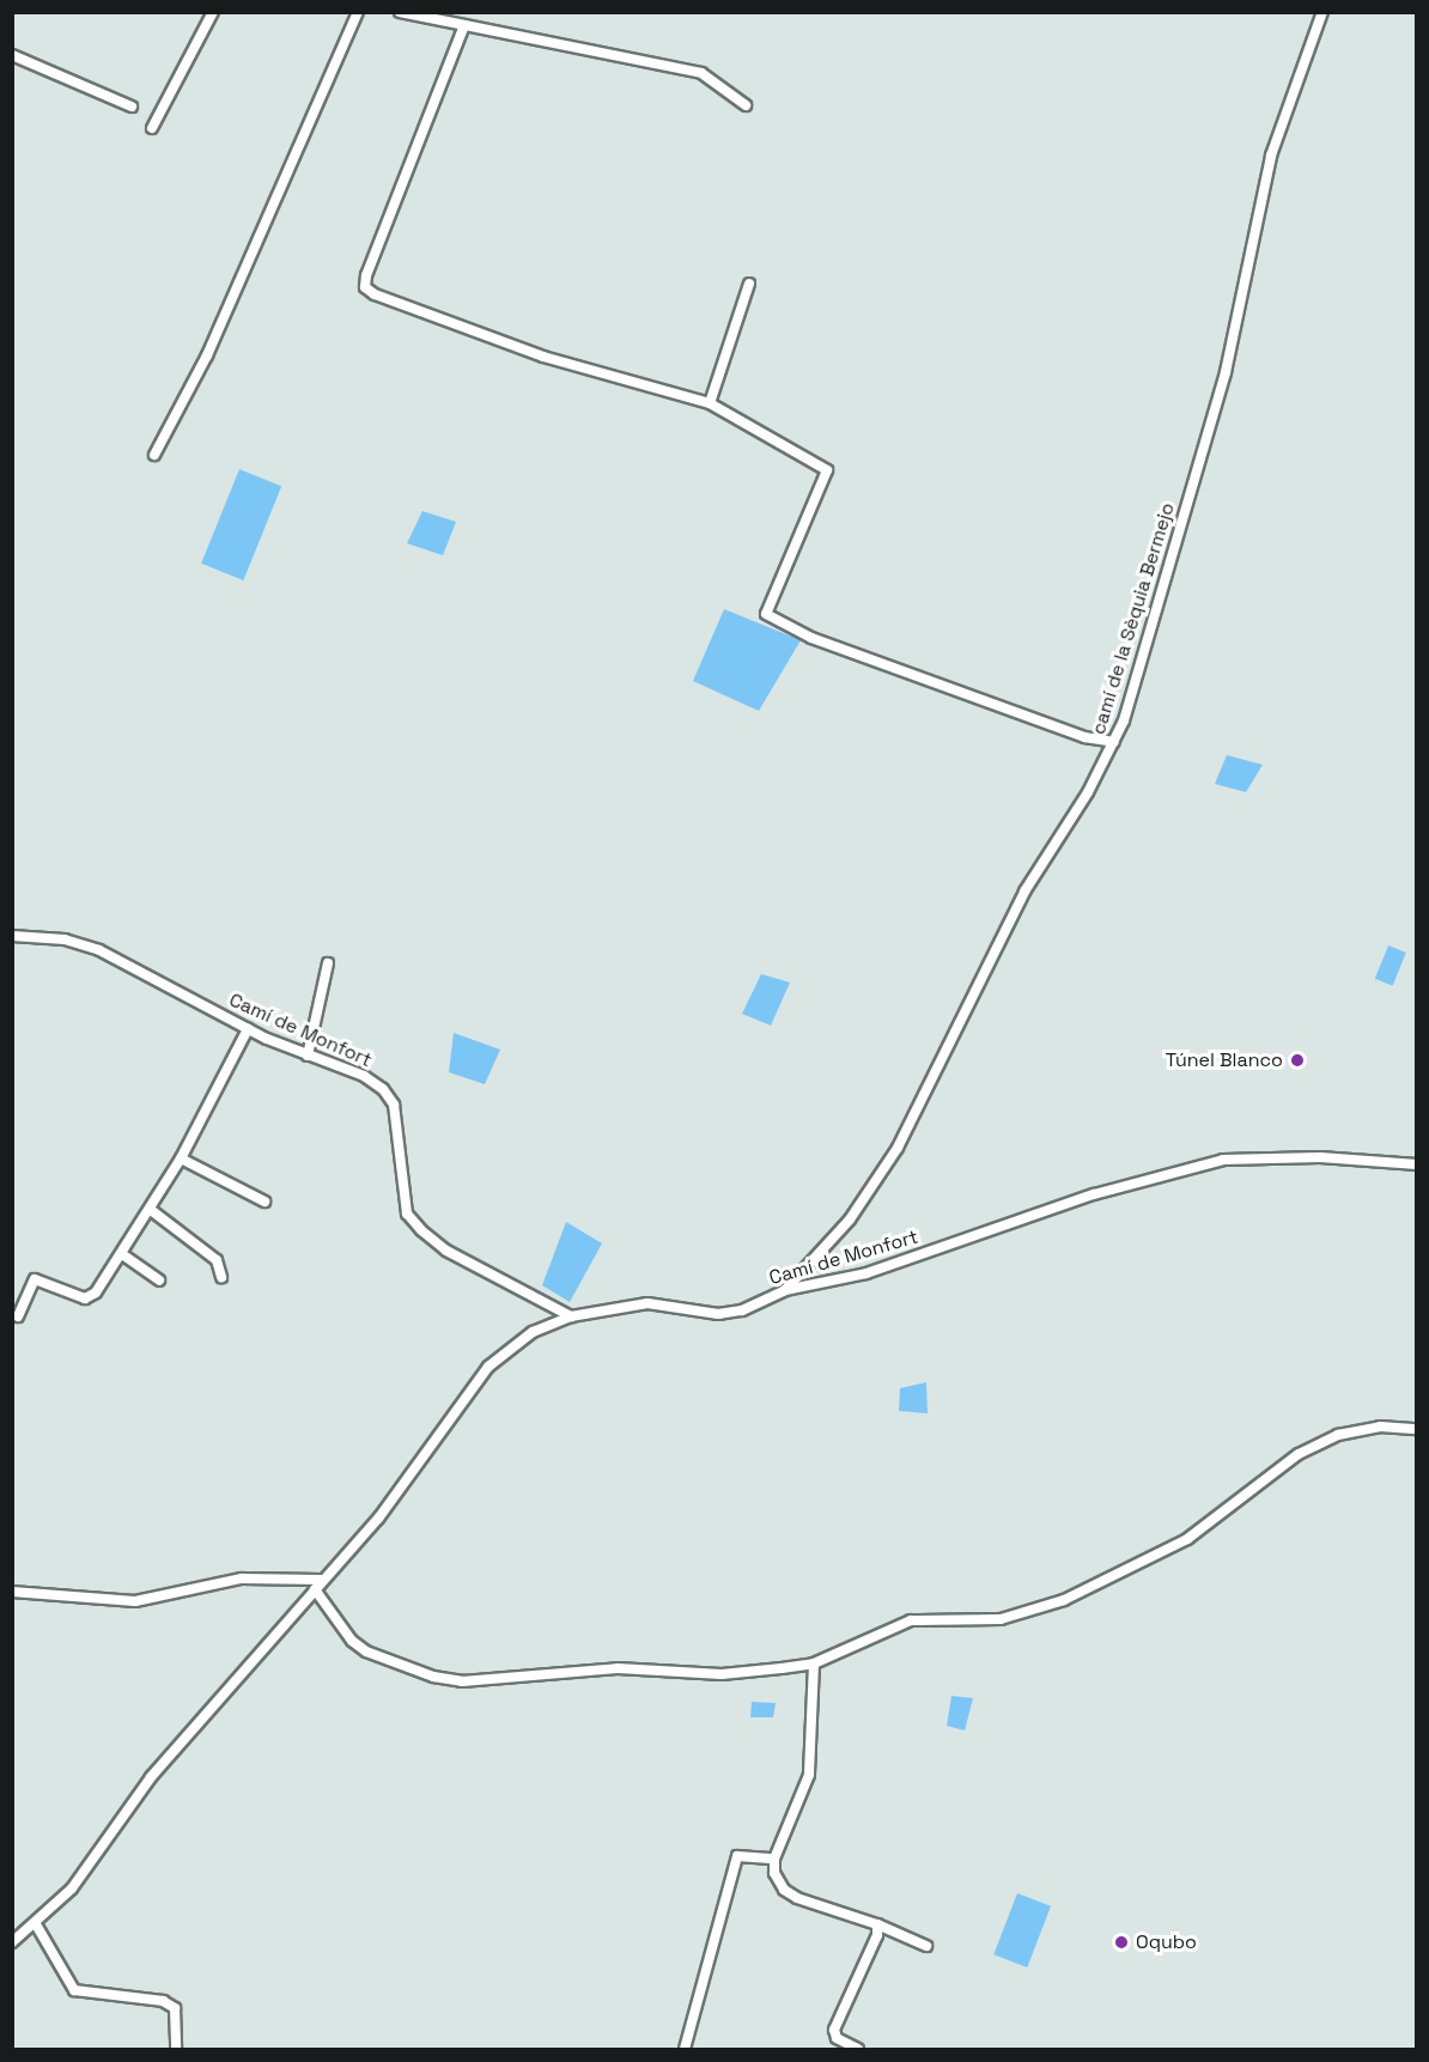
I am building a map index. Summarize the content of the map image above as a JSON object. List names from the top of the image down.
{
  "streets": {
    "street": ["camí de la Sèquia Bermejo", "Camí de Monfort"]
  },
  "crossings": [
    ["camí de la Sèquia Bermejo", "Camí de Monfort"]
  ],
  "places": ["Túnel Blanco", "Oqubo"]
}
